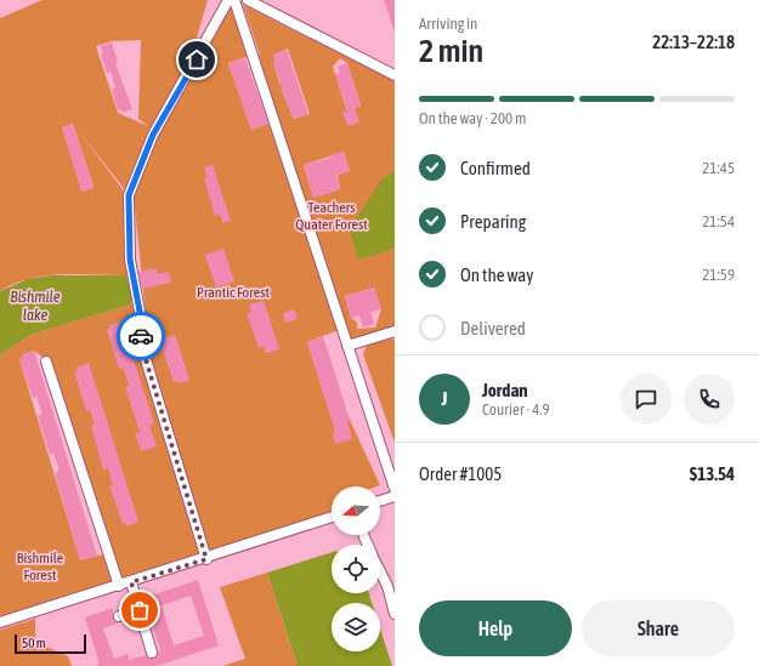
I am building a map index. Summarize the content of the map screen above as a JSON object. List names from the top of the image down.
{
  "water": ["Bishmile lake"],
  "parks": ["Teachers Quater Forest", "Prantic Forest", "Bishmile Forest"],
  "scale_bar": "50 m",
  "north": "left",
  "page": {
    "heading": ["2 min", "Arriving in", "22:13–22:18"],
    "panel": [
      "Jordan",
      "Courier · 4.9",
      "Order #1005",
      "$13.54"
    ],
    "bar": "On the way · 200 m",
    "list": [
      ["Confirmed", "21:45"],
      ["Preparing", "21:54"],
      ["On the way", "21:59"],
      "Delivered"
    ],
    "round": "J",
    "buttons": ["Help", "Share"],
    "scale": "50 m"
  }
}
